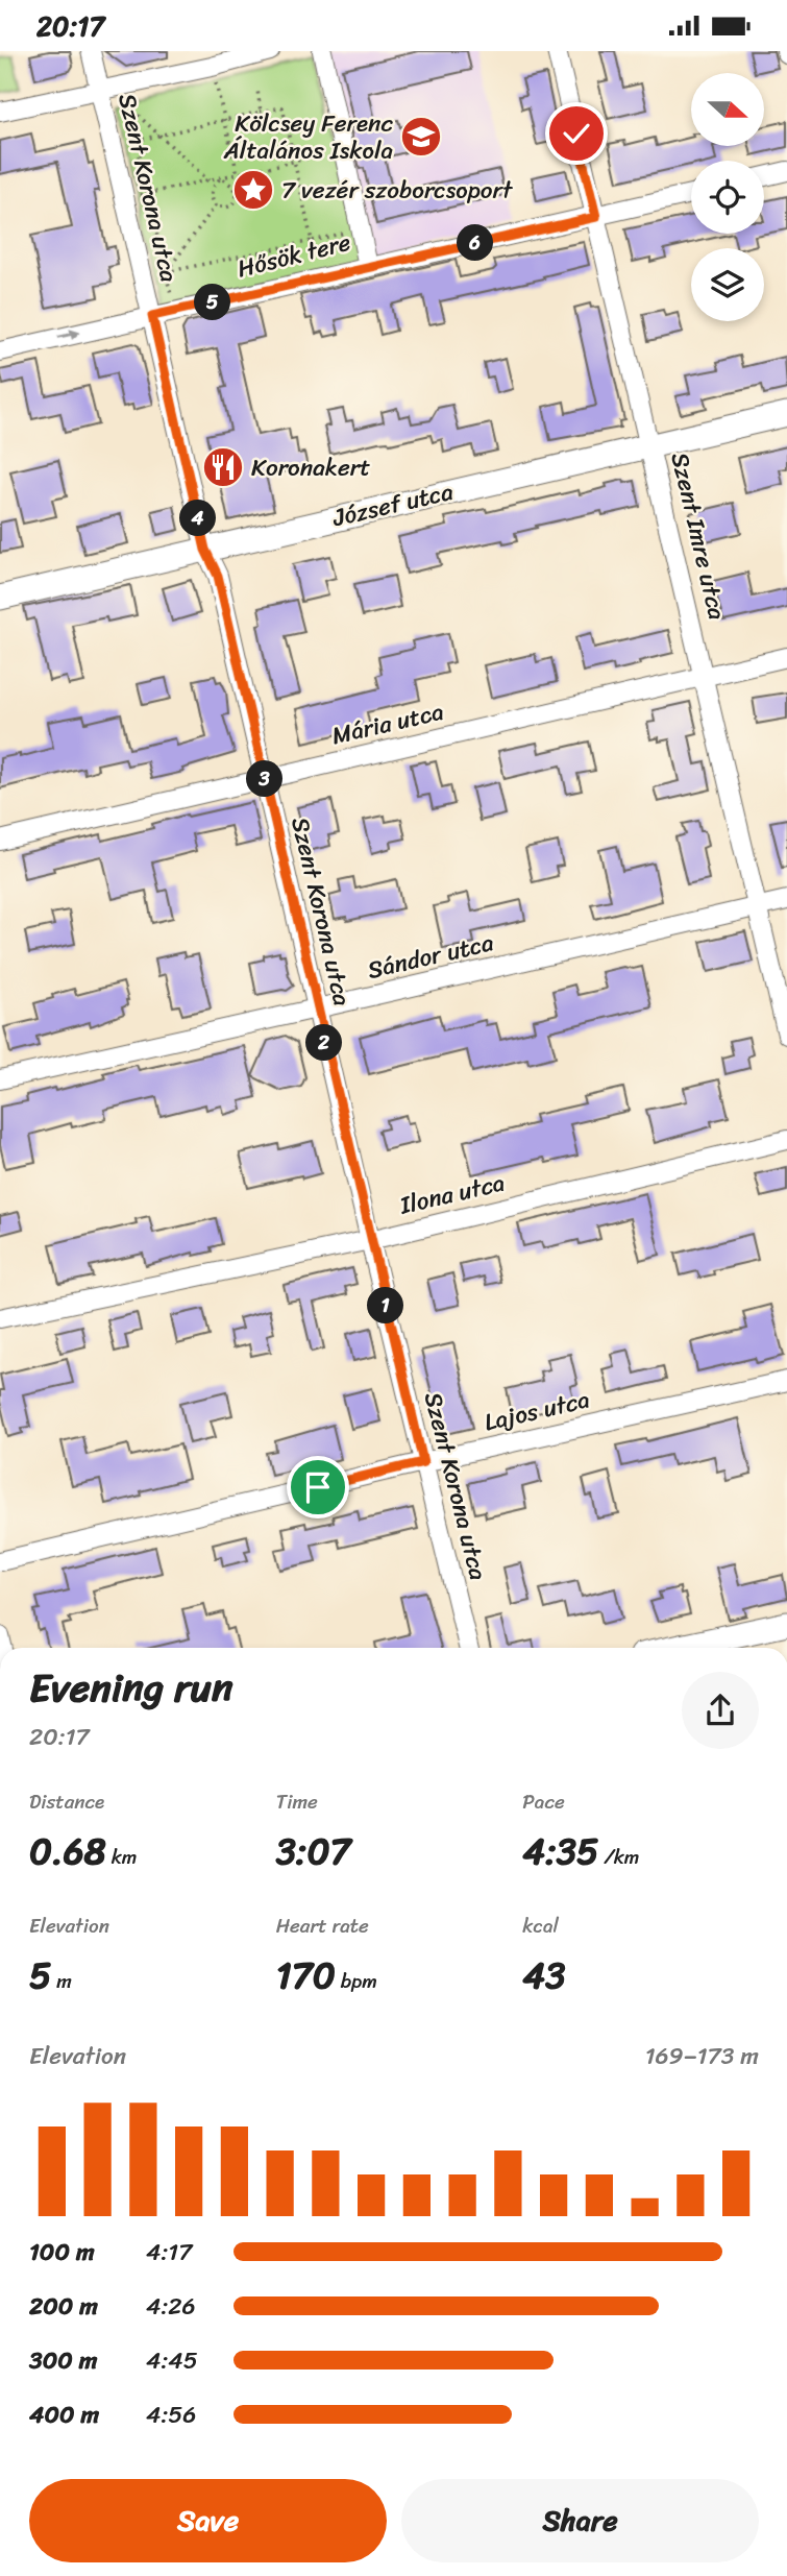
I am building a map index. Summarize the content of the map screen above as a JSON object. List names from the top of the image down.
{
  "streets": {
    "street": [
      "Szent Korona utca",
      "Hősök tere",
      "József utca",
      "Szent Imre utca",
      "Mária utca",
      "Sándor utca",
      "Ilona utca",
      "Lajos utca"
    ]
  },
  "crossings": [
    ["Szent Korona utca", "Hősök tere"],
    ["Szent Korona utca", "József utca"],
    ["Szent Korona utca", "Mária utca"],
    ["Szent Korona utca", "Sándor utca"],
    ["Szent Korona utca", "Ilona utca"],
    ["Szent Korona utca", "Lajos utca"],
    ["József utca", "Szent Imre utca"],
    ["Szent Imre utca", "Mária utca"],
    ["Szent Imre utca", "Sándor utca"]
  ],
  "places": {
    "school or university": ["Kölcsey Ferenc Általános Iskola"],
    "place": ["7 vezér szoborcsoport"],
    "restaurant": ["Koronakert"]
  },
  "north": "right",
  "page": {
    "status": "20:17",
    "pins": [
      "6",
      "5",
      "4",
      "3",
      "2",
      "1"
    ],
    "heading": ["Evening run", "20:17"],
    "stats": [
      ["Distance", "0.68 km"],
      ["Time", "3:07"],
      ["Pace", "4:35 /km"],
      ["Elevation", "5 m"],
      ["Heart rate", "170 bpm"],
      ["kcal", "43"]
    ],
    "chart": ["Elevation", "169–173 m"],
    "list": [
      {
        "name": "100 m",
        "note": "4:17"
      },
      {
        "name": "200 m",
        "note": "4:26"
      },
      {
        "name": "300 m",
        "note": "4:45"
      },
      {
        "name": "400 m",
        "note": "4:56"
      }
    ],
    "buttons": ["Save", "Share"]
  }
}
